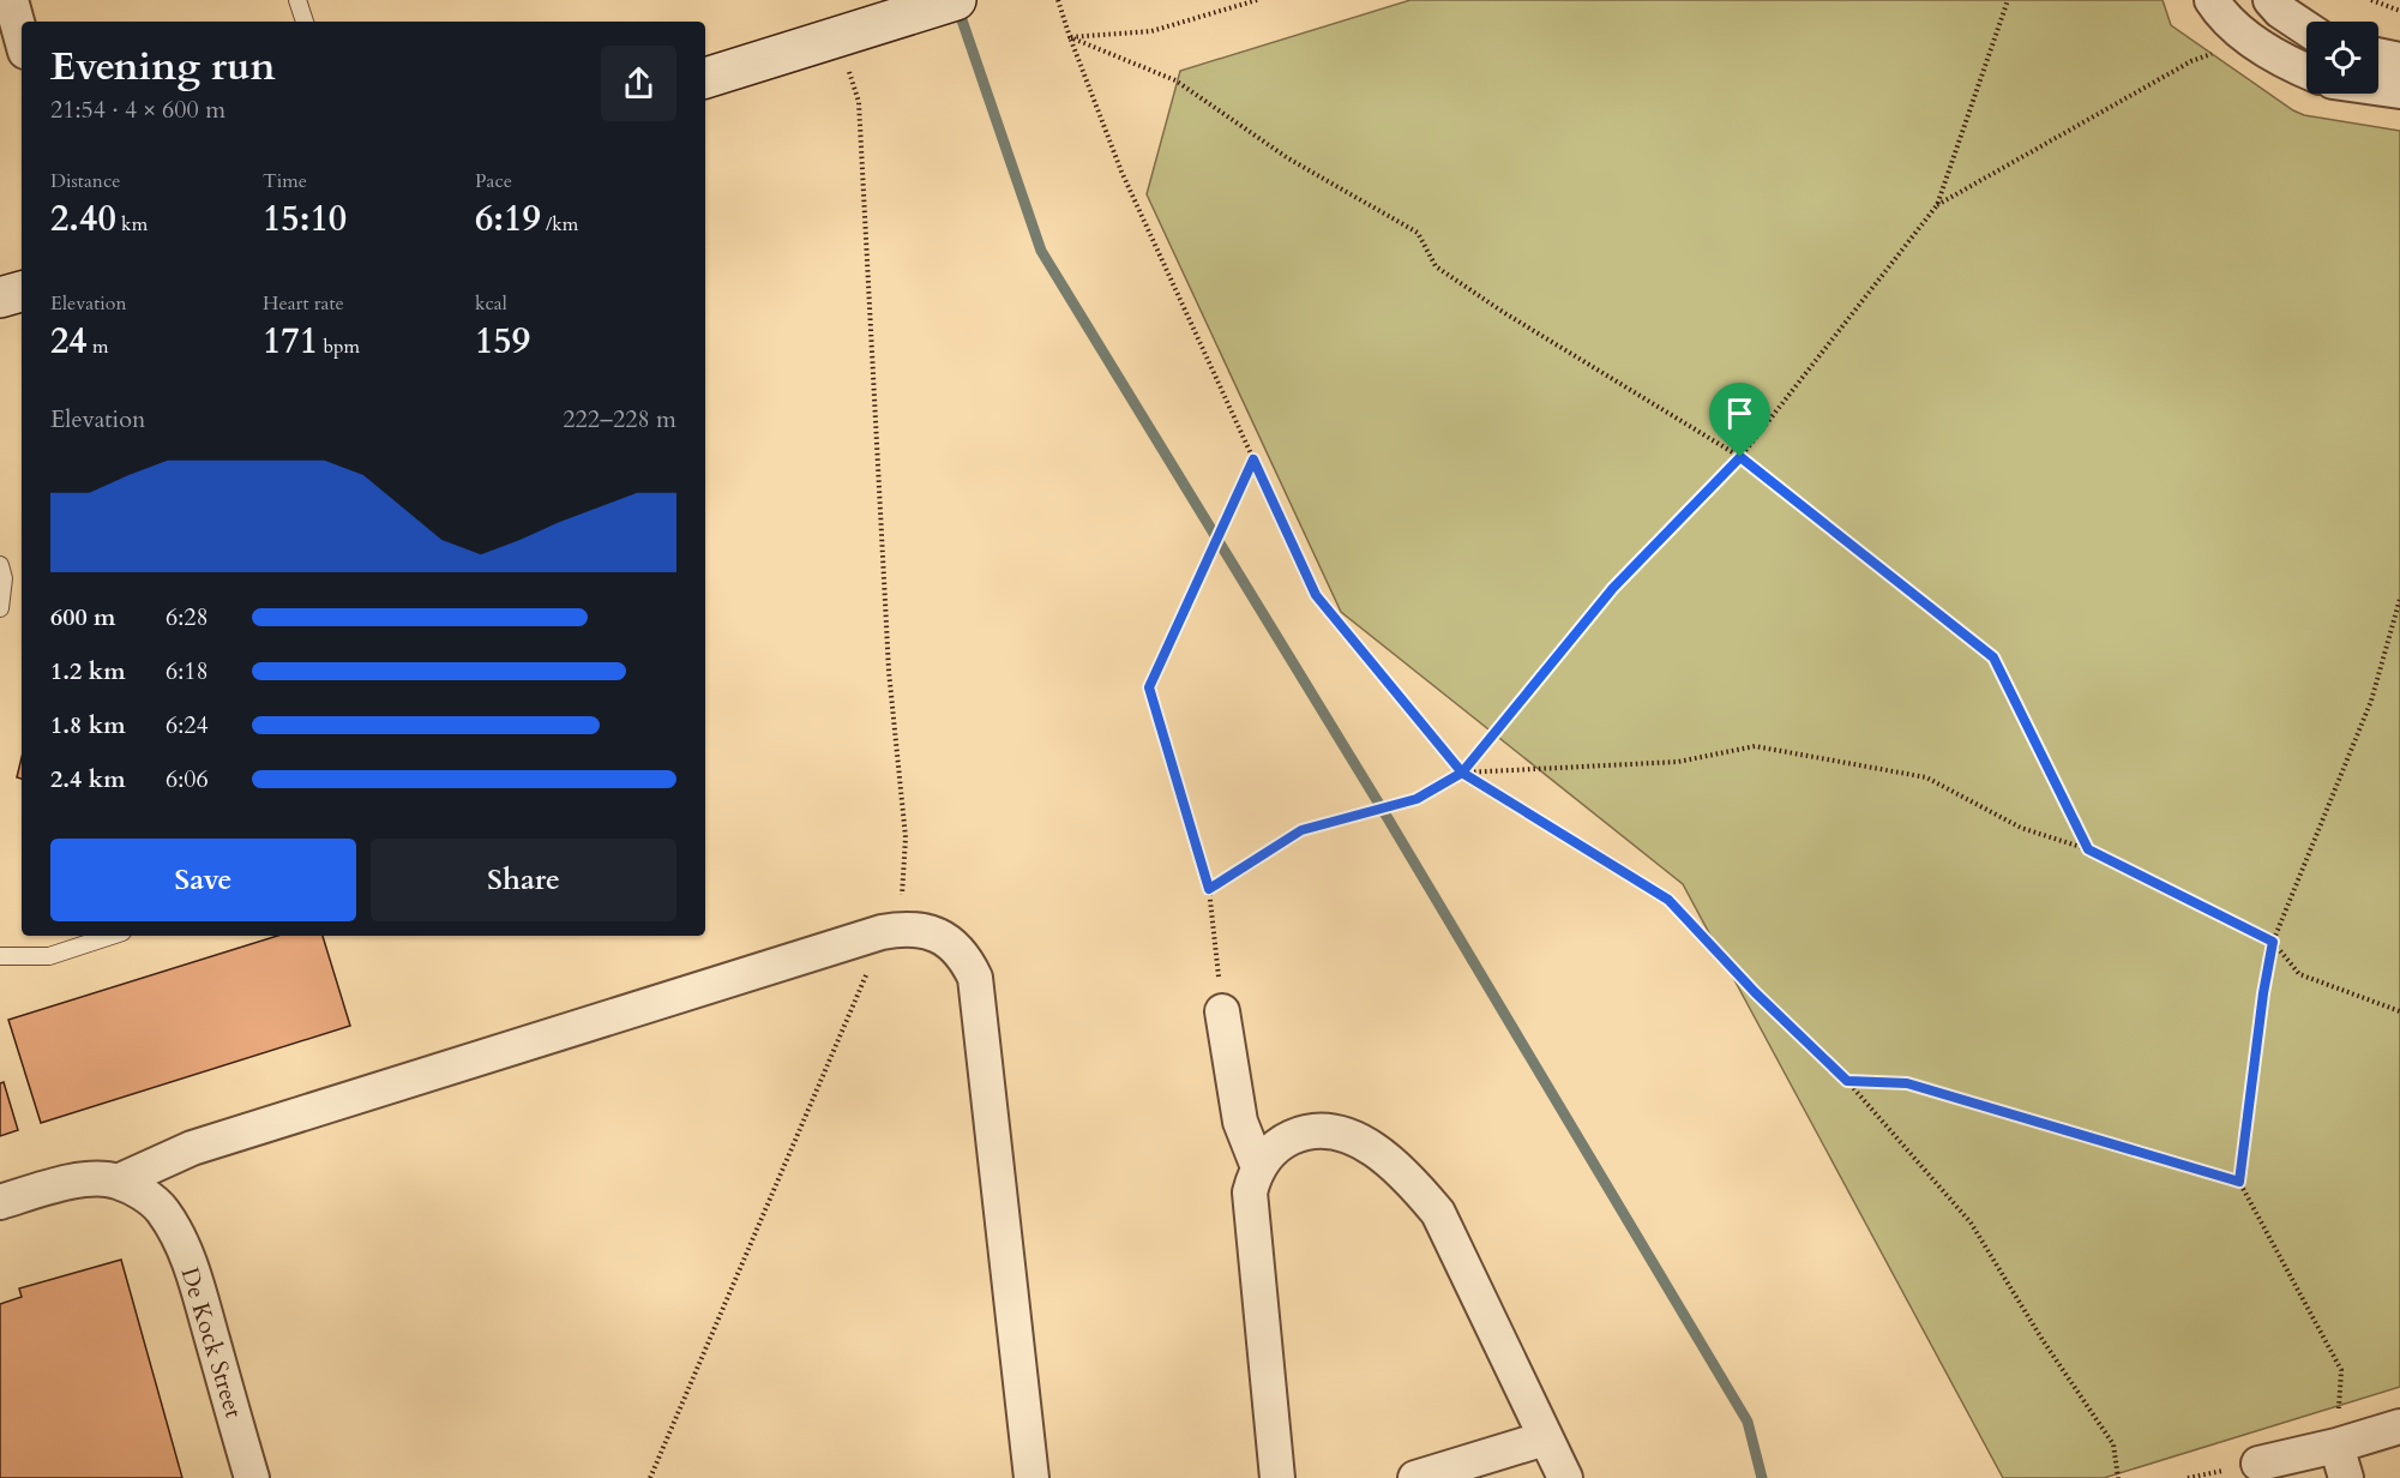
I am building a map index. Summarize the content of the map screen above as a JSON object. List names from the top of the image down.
{
  "streets": {
    "street": ["De Kock Street"]
  },
  "page": {
    "heading": ["Evening run", "21:54 · 4 × 600 m"],
    "stats": [
      ["Distance", "2.40 km"],
      ["Time", "15:10"],
      ["Pace", "6:19 /km"],
      ["Elevation", "24 m"],
      ["Heart rate", "171 bpm"],
      ["kcal", "159"]
    ],
    "chart": ["Elevation", "222–228 m"],
    "list": [
      {
        "name": "600 m",
        "note": "6:28"
      },
      {
        "name": "1.2 km",
        "note": "6:18"
      },
      {
        "name": "1.8 km",
        "note": "6:24"
      },
      {
        "name": "2.4 km",
        "note": "6:06"
      }
    ],
    "buttons": ["Save", "Share"]
  }
}
